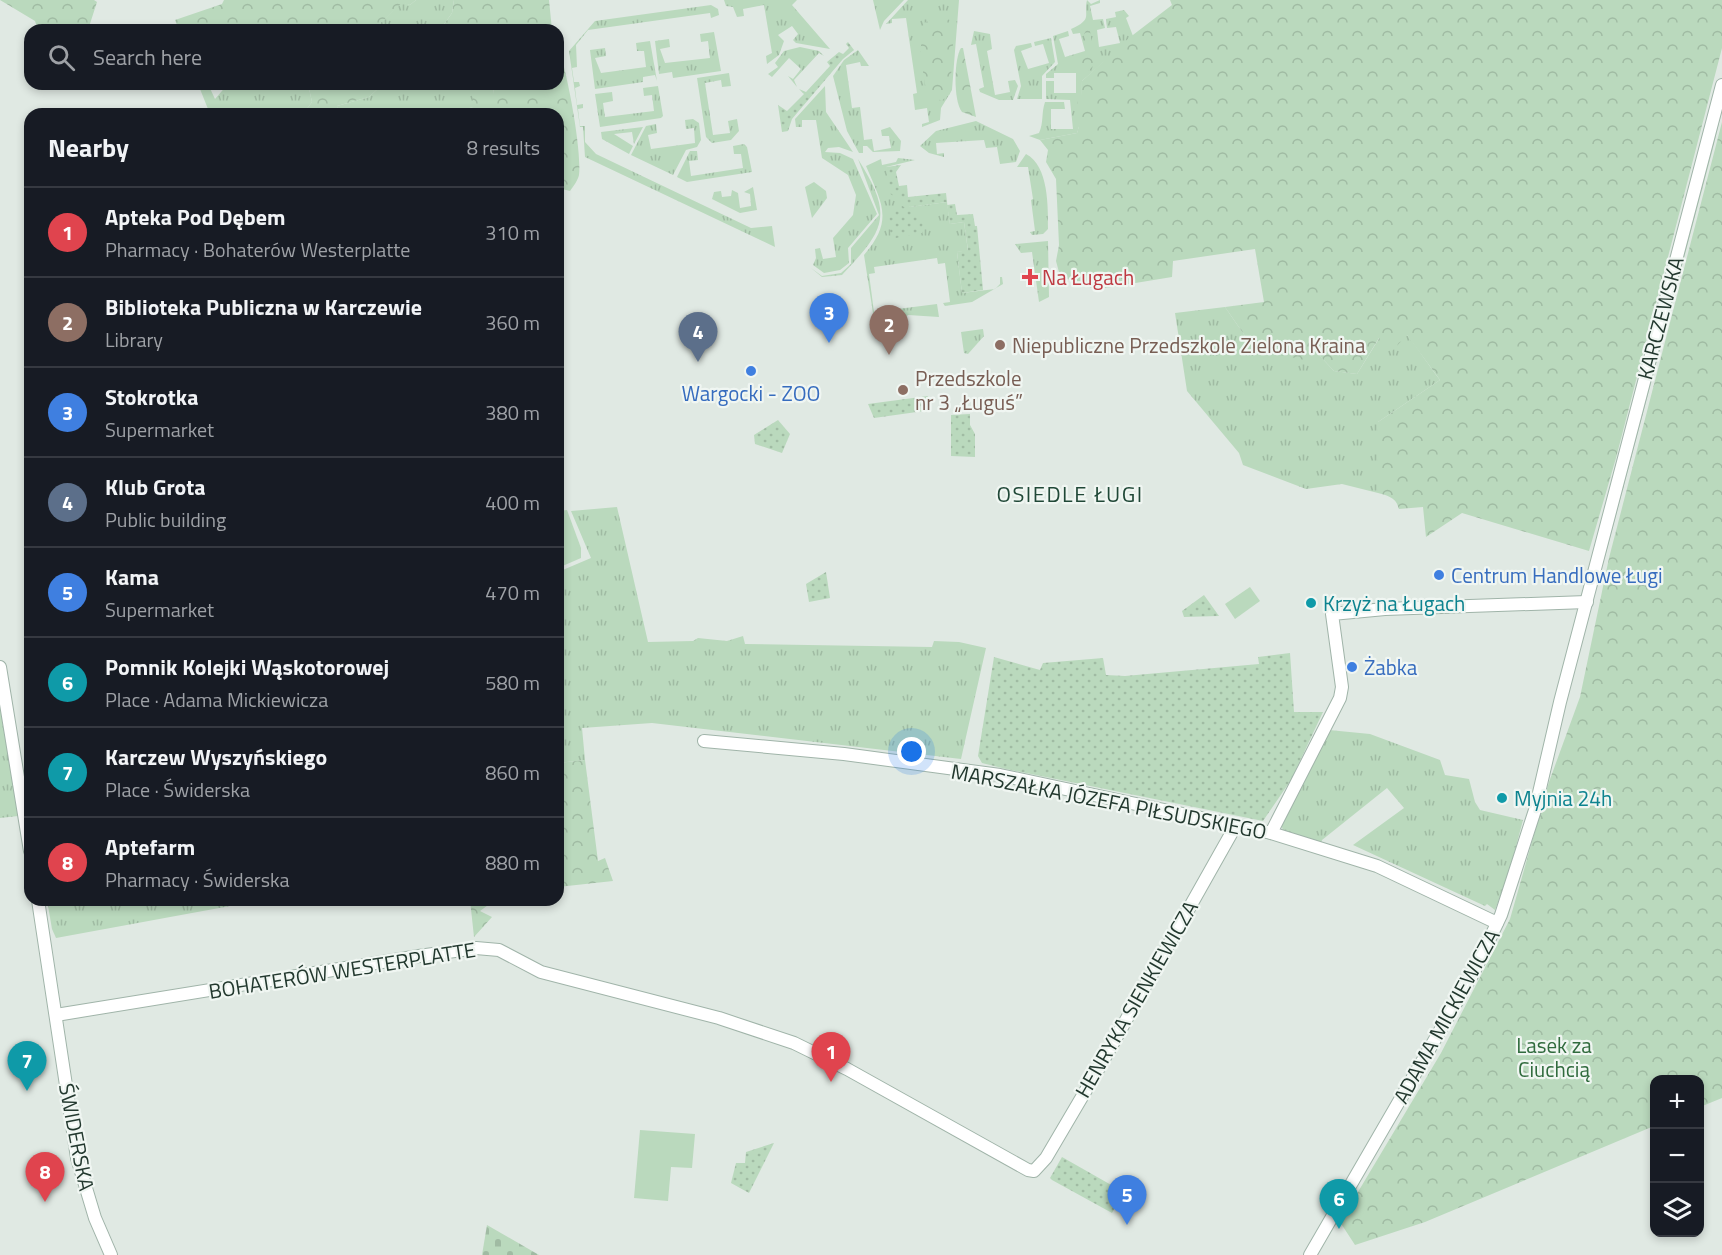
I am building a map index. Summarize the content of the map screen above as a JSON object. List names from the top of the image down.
{
  "streets": {
    "street": [
      "KARCZEWSKA",
      "MARSZAŁKA JÓZEFA PIŁSUDSKIEGO",
      "BOHATERÓW WESTERPLATTE",
      "HENRYKA SIENKIEWICZA",
      "ADAMA MICKIEWICZA",
      "ŚWIDERSKA"
    ]
  },
  "crossings": [
    ["KARCZEWSKA", "ADAMA MICKIEWICZA"],
    ["MARSZAŁKA JÓZEFA PIŁSUDSKIEGO", "HENRYKA SIENKIEWICZA"],
    ["MARSZAŁKA JÓZEFA PIŁSUDSKIEGO", "ADAMA MICKIEWICZA"],
    ["BOHATERÓW WESTERPLATTE", "HENRYKA SIENKIEWICZA"],
    ["BOHATERÓW WESTERPLATTE", "ŚWIDERSKA"]
  ],
  "districts": ["OSIEDLE ŁUGI"],
  "parks": ["Lasek za Ciuchcią"],
  "places": {
    "health": ["Na Ługach"],
    "other": [
      "Niepubliczne Przedszkole Zielona Kraina",
      "Wargocki - ZOO",
      "Przedszkole nr 3 „Ługuś”",
      "Centrum Handlowe Ługi",
      "Krzyż na Ługach",
      "Żabka",
      "Myjnia 24h"
    ]
  },
  "page": {
    "search": "Search here",
    "heading": ["Nearby", "8 results"],
    "list": [
      {
        "mark": "1",
        "name": "Apteka Pod Dębem",
        "note": "Pharmacy · Bohaterów Westerplatte",
        "value": "310 m"
      },
      {
        "mark": "2",
        "name": "Biblioteka Publiczna w Karczewie",
        "note": "Library",
        "value": "360 m"
      },
      {
        "mark": "3",
        "name": "Stokrotka",
        "note": "Supermarket",
        "value": "380 m"
      },
      {
        "mark": "4",
        "name": "Klub Grota",
        "note": "Public building",
        "value": "400 m"
      },
      {
        "mark": "5",
        "name": "Kama",
        "note": "Supermarket",
        "value": "470 m"
      },
      {
        "mark": "6",
        "name": "Pomnik Kolejki Wąskotorowej",
        "note": "Place · Adama Mickiewicza",
        "value": "580 m"
      },
      {
        "mark": "7",
        "name": "Karczew Wyszyńskiego",
        "note": "Place · Świderska",
        "value": "860 m"
      },
      {
        "mark": "8",
        "name": "Aptefarm",
        "note": "Pharmacy · Świderska",
        "value": "880 m"
      }
    ],
    "pins": [
      "3",
      "2",
      "4",
      "1",
      "7",
      "8",
      "5",
      "6"
    ],
    "map_buttons": ["+", "−"]
  }
}
